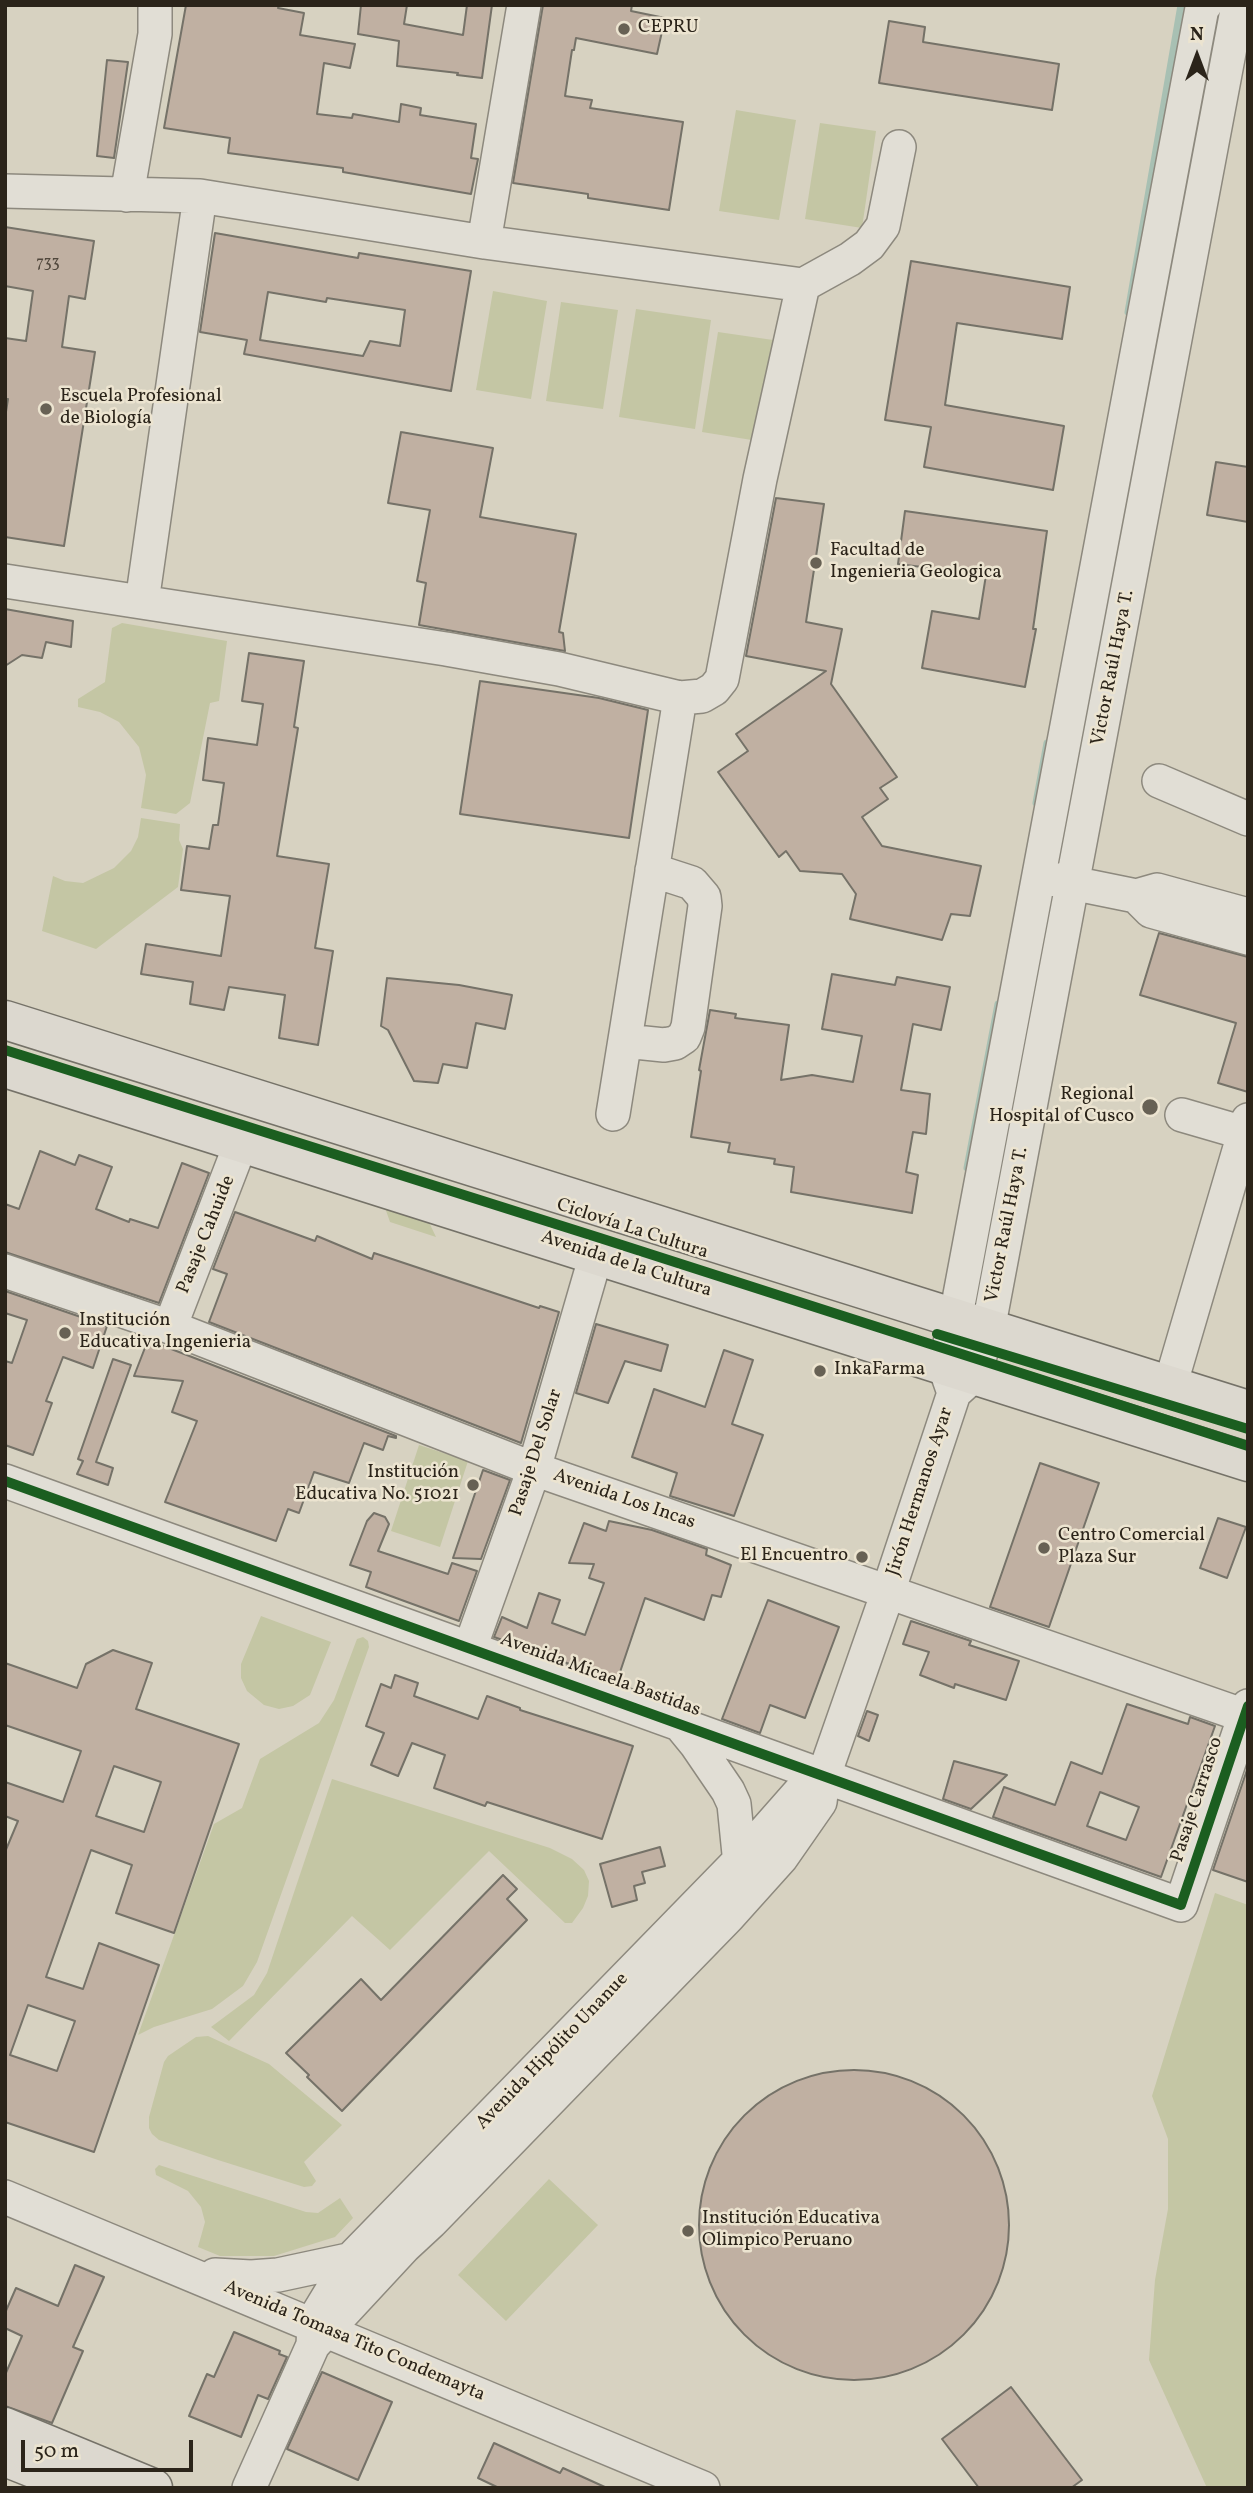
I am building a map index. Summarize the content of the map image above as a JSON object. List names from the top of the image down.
{
  "streets": {
    "main road": ["Avenida de la Cultura"],
    "street": [
      "Victor Raúl Haya T.",
      "Pasaje Cahuide",
      "Pasaje Del Solar",
      "Jirón Hermanos Ayar",
      "Avenida Los Incas",
      "Avenida Micaela Bastidas",
      "Pasaje Carrasco",
      "Avenida Hipólito Unanue",
      "Avenida Tomasa Tito Condemayta"
    ],
    "cycle path": ["Ciclovía La Cultura"]
  },
  "crossings": [
    ["Victor Raúl Haya T.", "Jirón Hermanos Ayar"],
    ["Pasaje Cahuide", "Avenida de la Cultura"],
    ["Pasaje Cahuide", "Avenida Los Incas"],
    ["Avenida de la Cultura", "Pasaje Del Solar"],
    ["Avenida de la Cultura", "Jirón Hermanos Ayar"],
    ["Pasaje Del Solar", "Avenida Los Incas"],
    ["Pasaje Del Solar", "Avenida Micaela Bastidas"],
    ["Jirón Hermanos Ayar", "Avenida Los Incas"],
    ["Jirón Hermanos Ayar", "Avenida Hipólito Unanue"],
    ["Avenida Los Incas", "Pasaje Carrasco"],
    ["Avenida Los Incas", "Avenida Hipólito Unanue"],
    ["Avenida Micaela Bastidas", "Pasaje Carrasco"],
    ["Avenida Micaela Bastidas", "Avenida Hipólito Unanue"],
    ["Avenida Hipólito Unanue", "Avenida Tomasa Tito Condemayta"]
  ],
  "places": [
    "CEPRU",
    "Escuela Profesional de Biología",
    "Facultad de Ingenieria Geologica",
    "Regional Hospital of Cusco",
    "Institución Educativa Ingenieria",
    "InkaFarma",
    "Institución Educativa No. 51021",
    "Centro Comercial Plaza Sur",
    "El Encuentro",
    "Institución Educativa Olimpico Peruano"
  ],
  "house_numbers": ["733"],
  "scale_bar": "50 m",
  "north": "top"
}
